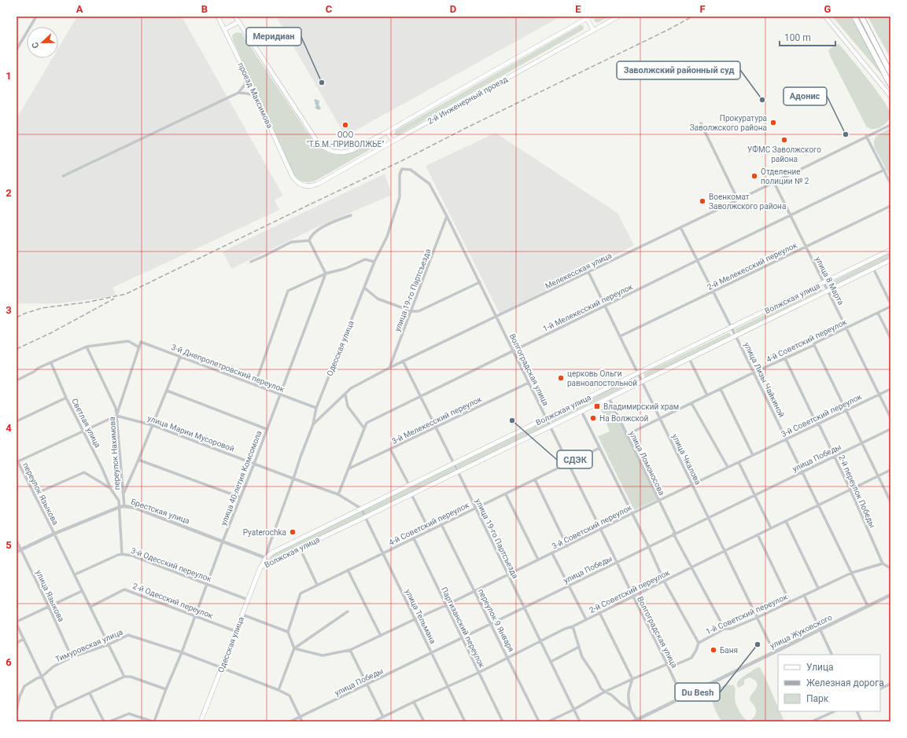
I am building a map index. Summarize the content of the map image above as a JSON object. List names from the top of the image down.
{
  "streets": {
    "main road": [
      "проезд Максимова",
      "2-й Инженерный проезд",
      "Волжская улица",
      "Одесская улица"
    ],
    "street": [
      "2-й Мелекесский переулок",
      "Мелекесская улица",
      "улица 8 Марта",
      "улица 19-го Партсъезда",
      "1-й Мелекесский переулок",
      "4-й Советский переулок",
      "3-й Днепропетровский переулок",
      "Волгоградская улица",
      "улица Лизы Чайкиной",
      "3-й Советский переулок",
      "3-й Мелекесский переулок",
      "Светлая улица",
      "улица Марии Мусоровой",
      "переулок Нахимова",
      "улица Победы",
      "улица Чкалова",
      "улица Ломоносова",
      "улица 40-летия Комсомола",
      "2-й переулок Победы",
      "переулок Языкова",
      "Брестская улица",
      "3-й Одесский переулок",
      "2-й Советский переулок",
      "улица Языкова",
      "2-й Одесский переулок",
      "1-й Советский переулок",
      "улица Тельмана",
      "переулок 9 Января",
      "Партизанский переулок",
      "улица Жуковского",
      "Тимуровская улица"
    ]
  },
  "crossings": [
    ["проезд Максимова", "2-й Инженерный проезд"],
    ["2-й Мелекесский переулок", "улица 8 Марта"],
    ["2-й Мелекесский переулок", "улица Лизы Чайкиной"],
    ["2-й Мелекесский переулок", "улица Чкалова"],
    ["Мелекесская улица", "улица 8 Марта"],
    ["Мелекесская улица", "улица 19-го Партсъезда"],
    ["Мелекесская улица", "Одесская улица"],
    ["Мелекесская улица", "Волгоградская улица"],
    ["Мелекесская улица", "улица Лизы Чайкиной"],
    ["Мелекесская улица", "улица Чкалова"],
    ["улица 8 Марта", "Волжская улица"],
    ["улица 8 Марта", "1-й Мелекесский переулок"],
    ["улица 8 Марта", "4-й Советский переулок"],
    ["улица 8 Марта", "3-й Советский переулок"],
    ["улица 19-го Партсъезда", "Волжская улица"],
    ["улица 19-го Партсъезда", "1-й Мелекесский переулок"],
    ["улица 19-го Партсъезда", "4-й Советский переулок"],
    ["улица 19-го Партсъезда", "Волгоградская улица"],
    ["улица 19-го Партсъезда", "3-й Советский переулок"],
    ["улица 19-го Партсъезда", "3-й Мелекесский переулок"],
    ["улица 19-го Партсъезда", "улица Победы"],
    ["улица 19-го Партсъезда", "2-й Советский переулок"],
    ["Волжская улица", "Одесская улица"],
    ["Волжская улица", "Волгоградская улица"],
    ["Волжская улица", "улица Лизы Чайкиной"],
    ["Волжская улица", "улица Марии Мусоровой"],
    ["Волжская улица", "улица Чкалова"],
    ["Волжская улица", "улица Ломоносова"],
    ["Волжская улица", "Брестская улица"],
    ["Волжская улица", "улица Тельмана"],
    ["1-й Мелекесский переулок", "Волгоградская улица"],
    ["1-й Мелекесский переулок", "улица Лизы Чайкиной"],
    ["1-й Мелекесский переулок", "3-й Мелекесский переулок"],
    ["1-й Мелекесский переулок", "улица Марии Мусоровой"],
    ["1-й Мелекесский переулок", "улица Чкалова"],
    ["4-й Советский переулок", "Волгоградская улица"],
    ["4-й Советский переулок", "улица Лизы Чайкиной"],
    ["4-й Советский переулок", "улица Чкалова"],
    ["4-й Советский переулок", "улица Ломоносова"],
    ["4-й Советский переулок", "2-й переулок Победы"],
    ["4-й Советский переулок", "улица Тельмана"],
    ["4-й Советский переулок", "переулок 9 Января"],
    ["4-й Советский переулок", "Партизанский переулок"],
    ["Одесская улица", "3-й Днепропетровский переулок"],
    ["Одесская улица", "Волгоградская улица"],
    ["Одесская улица", "улица Марии Мусоровой"],
    ["Одесская улица", "Брестская улица"],
    ["Одесская улица", "3-й Одесский переулок"],
    ["Одесская улица", "2-й Одесский переулок"],
    ["Одесская улица", "Тимуровская улица"],
    ["3-й Днепропетровский переулок", "переулок Нахимова"],
    ["3-й Днепропетровский переулок", "улица 40-летия Комсомола"],
    ["Волгоградская улица", "3-й Советский переулок"],
    ["Волгоградская улица", "3-й Мелекесский переулок"],
    ["Волгоградская улица", "улица Победы"],
    ["Волгоградская улица", "2-й Советский переулок"],
    ["Волгоградская улица", "улица Жуковского"],
    ["улица Лизы Чайкиной", "3-й Советский переулок"],
    ["улица Лизы Чайкиной", "улица Победы"],
    ["улица Лизы Чайкиной", "2-й Советский переулок"],
    ["улица Лизы Чайкиной", "1-й Советский переулок"],
    ["улица Лизы Чайкиной", "улица Жуковского"],
    ["3-й Советский переулок", "улица Чкалова"],
    ["3-й Советский переулок", "улица Ломоносова"],
    ["3-й Советский переулок", "2-й переулок Победы"],
    ["3-й Советский переулок", "улица Тельмана"],
    ["3-й Советский переулок", "переулок 9 Января"],
    ["3-й Советский переулок", "Партизанский переулок"],
    ["Светлая улица", "переулок Нахимова"],
    ["Светлая улица", "Брестская улица"],
    ["улица Марии Мусоровой", "переулок Нахимова"],
    ["улица Марии Мусоровой", "улица 40-летия Комсомола"],
    ["улица Марии Мусоровой", "улица Тельмана"],
    ["переулок Нахимова", "Брестская улица"],
    ["переулок Нахимова", "3-й Одесский переулок"],
    ["улица Победы", "улица Чкалова"],
    ["улица Победы", "улица Ломоносова"],
    ["улица Победы", "2-й переулок Победы"],
    ["улица Победы", "улица Тельмана"],
    ["улица Победы", "переулок 9 Января"],
    ["улица Победы", "Партизанский переулок"],
    ["улица Победы", "Тимуровская улица"],
    ["улица Чкалова", "2-й Советский переулок"],
    ["улица Чкалова", "1-й Советский переулок"],
    ["улица Чкалова", "улица Жуковского"],
    ["улица Ломоносова", "2-й Советский переулок"],
    ["улица Ломоносова", "1-й Советский переулок"],
    ["улица 40-летия Комсомола", "Брестская улица"],
    ["улица 40-летия Комсомола", "3-й Одесский переулок"],
    ["улица 40-летия Комсомола", "2-й Одесский переулок"],
    ["улица 40-летия Комсомола", "Тимуровская улица"],
    ["2-й переулок Победы", "2-й Советский переулок"],
    ["2-й переулок Победы", "1-й Советский переулок"],
    ["переулок Языкова", "Брестская улица"],
    ["переулок Языкова", "3-й Одесский переулок"],
    ["переулок Языкова", "2-й Одесский переулок"],
    ["переулок Языкова", "Тимуровская улица"],
    ["Брестская улица", "улица Языкова"],
    ["2-й Советский переулок", "улица Тельмана"],
    ["2-й Советский переулок", "переулок 9 Января"],
    ["2-й Советский переулок", "Партизанский переулок"],
    ["улица Языкова", "Тимуровская улица"]
  ],
  "places": {
    "other": [
      "Меридиан",
      "Заволжский районный суд",
      "Прокуратура Заволжского района",
      "ООО \"Т.Б.М.-ПРИВОЛЖЬЕ\"",
      "Адонис",
      "УФМС Заволжского района",
      "Отделение полиции № 2",
      "Военкомат Заволжского района",
      "церковь Ольги равноапостольной",
      "На Волжской",
      "СДЭК",
      "Pyaterochka",
      "Du Besh",
      "Баня"
    ],
    "transit": ["Владимирский храм"]
  },
  "legend": ["Улица", "Железная дорога", "Парк"],
  "scale_bar": "100 m",
  "north": "left",
  "grid": {
    "columns": [
      "A",
      "B",
      "C",
      "D",
      "E",
      "F",
      "G"
    ],
    "rows": [
      "1",
      "2",
      "3",
      "4",
      "5",
      "6"
    ]
  }
}
